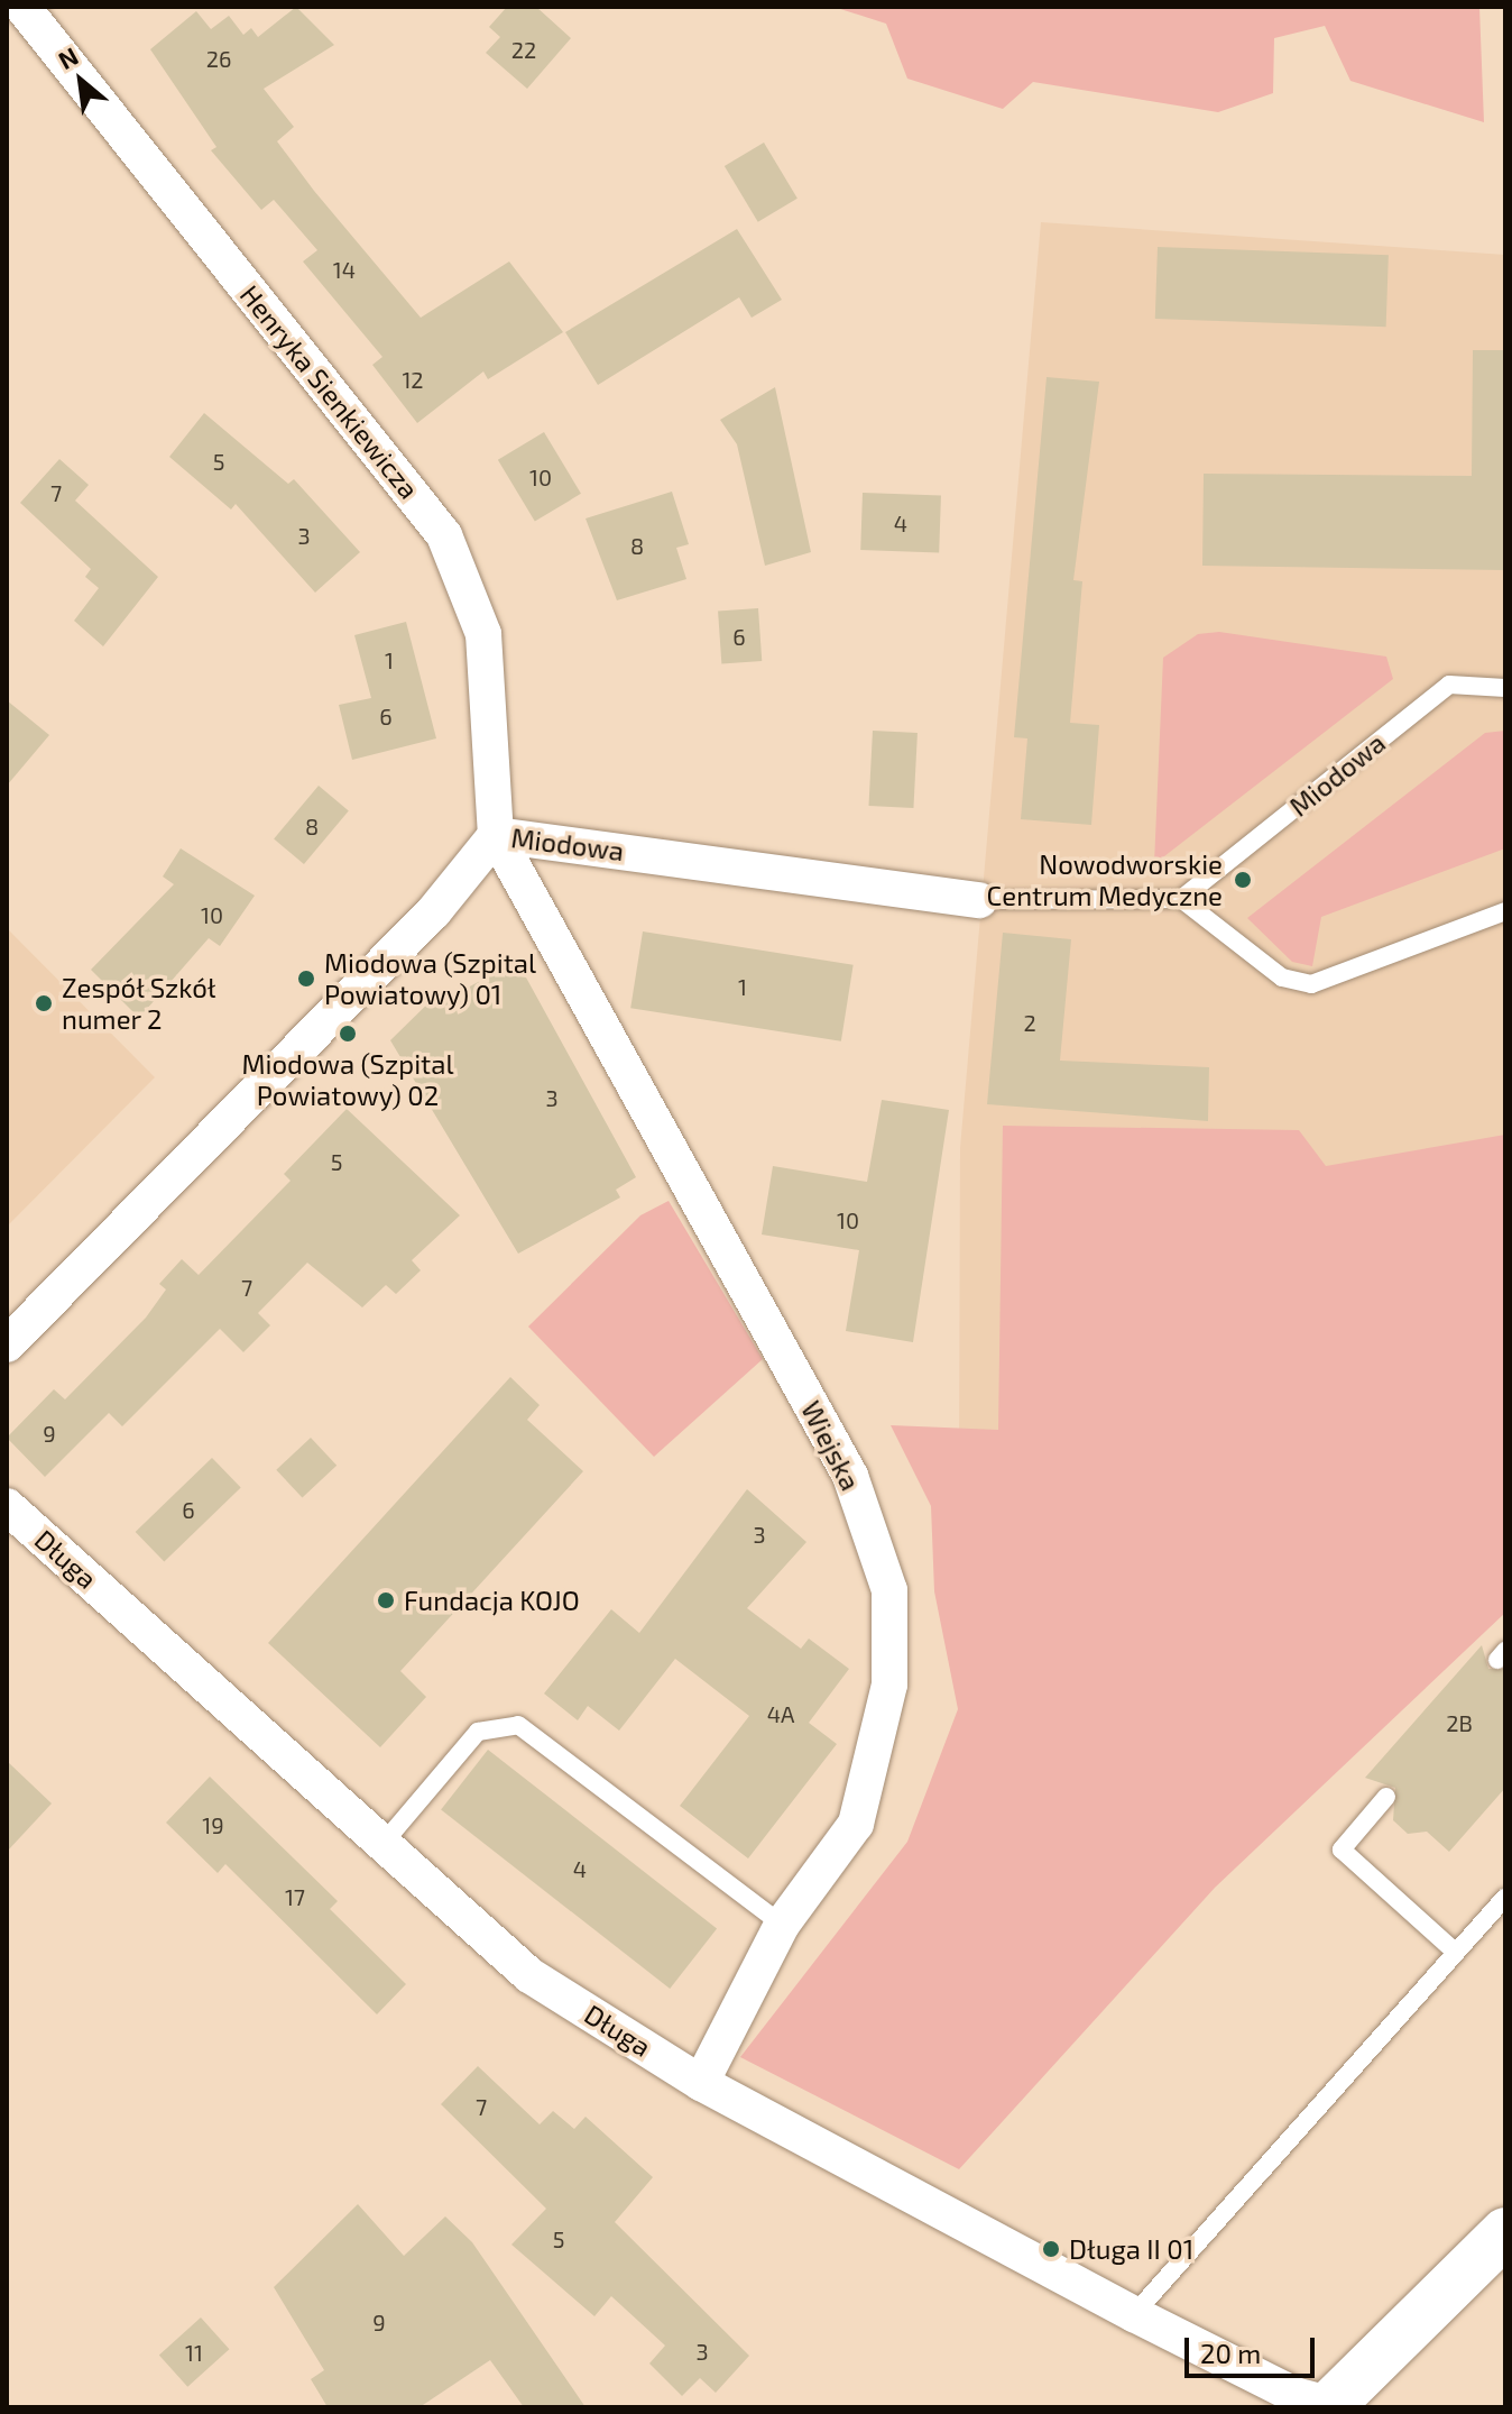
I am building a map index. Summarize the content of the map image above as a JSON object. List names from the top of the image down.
{
  "streets": {
    "street": [
      "Henryka Sienkiewicza",
      "Miodowa",
      "Wiejska",
      "Długa"
    ]
  },
  "crossings": [
    ["Henryka Sienkiewicza", "Miodowa"],
    ["Henryka Sienkiewicza", "Wiejska"],
    ["Miodowa", "Wiejska"],
    ["Wiejska", "Długa"]
  ],
  "places": [
    "Nowodworskie Centrum Medyczne",
    "Miodowa (Szpital Powiatowy) 01",
    "Zespół Szkół numer 2",
    "Miodowa (Szpital Powiatowy) 02",
    "Fundacja KOJO",
    "Długa II 01"
  ],
  "house_numbers": [
    "22",
    "26",
    "14",
    "12",
    "5",
    "10",
    "7",
    "4",
    "3",
    "8",
    "6",
    "1",
    "6",
    "8",
    "10",
    "1",
    "2",
    "3",
    "5",
    "10",
    "7",
    "9",
    "6",
    "3",
    "4A",
    "2B",
    "19",
    "4",
    "17",
    "7",
    "5",
    "9",
    "3",
    "11"
  ],
  "scale_bar": "20 m",
  "north": "top left"
}
